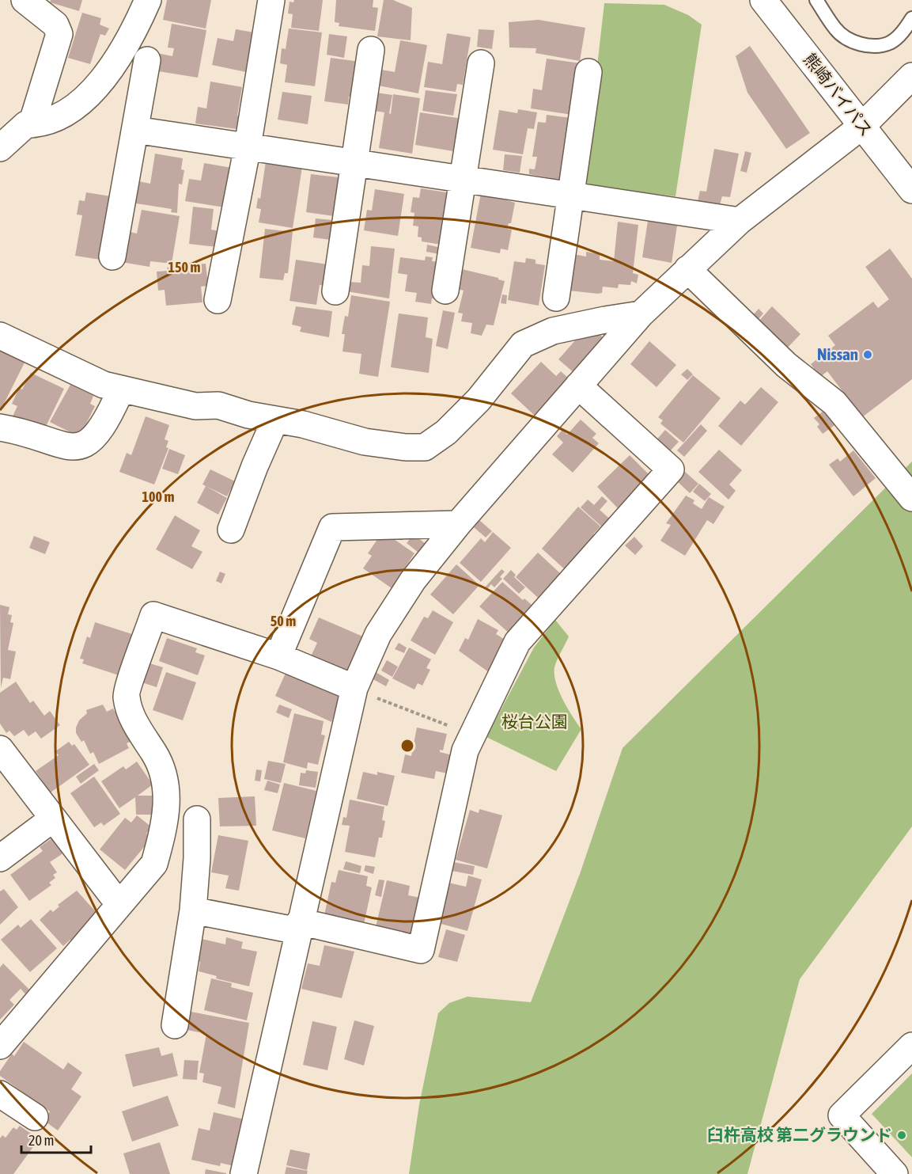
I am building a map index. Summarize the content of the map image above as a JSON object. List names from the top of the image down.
{
  "streets": {
    "main road": ["熊崎バイパス"]
  },
  "parks": ["桜台公園"],
  "places": ["Nissan", "臼杵高校 第二グラウンド"],
  "scale_bar": "20 m",
  "rings": ["150 m", "100 m", "50 m"]
}
